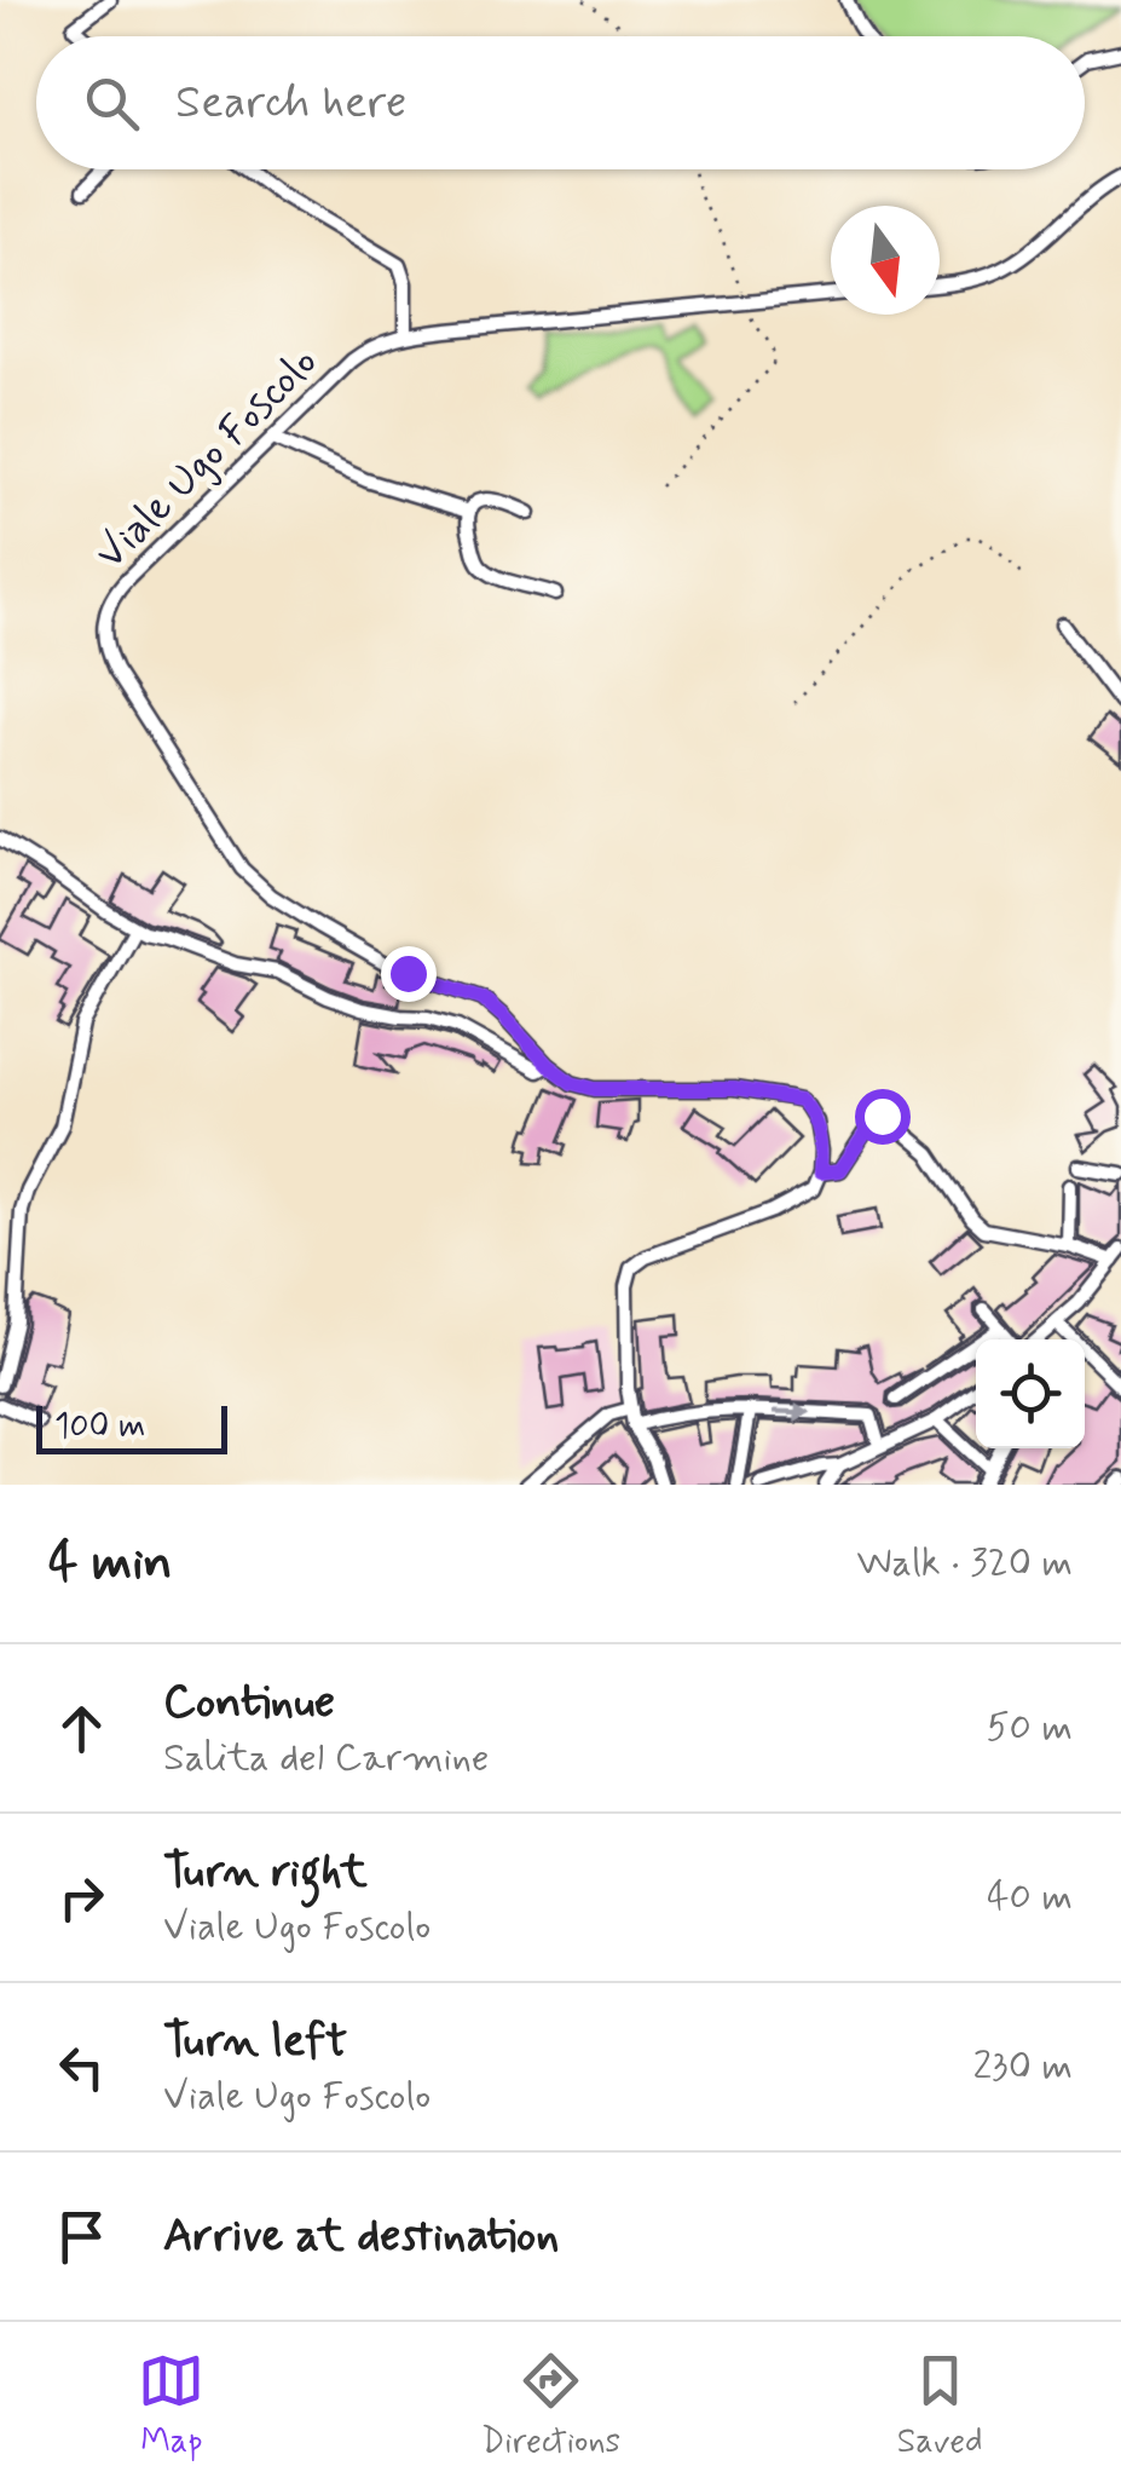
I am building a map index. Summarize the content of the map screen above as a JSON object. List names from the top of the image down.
{
  "streets": {
    "street": ["Viale Ugo Foscolo"]
  },
  "scale_bar": "100 m",
  "north": "bottom",
  "page": {
    "search": "Search here",
    "scale": "100 m",
    "heading": ["4 min", "Walk · 320 m"],
    "list": [
      ["Continue", "Salita del Carmine", "50 m"],
      ["Turn right", "Viale Ugo Foscolo", "40 m"],
      ["Turn left", "Viale Ugo Foscolo", "230 m"],
      "Arrive at destination"
    ],
    "nav": ["Map", "Directions", "Saved"]
  }
}
